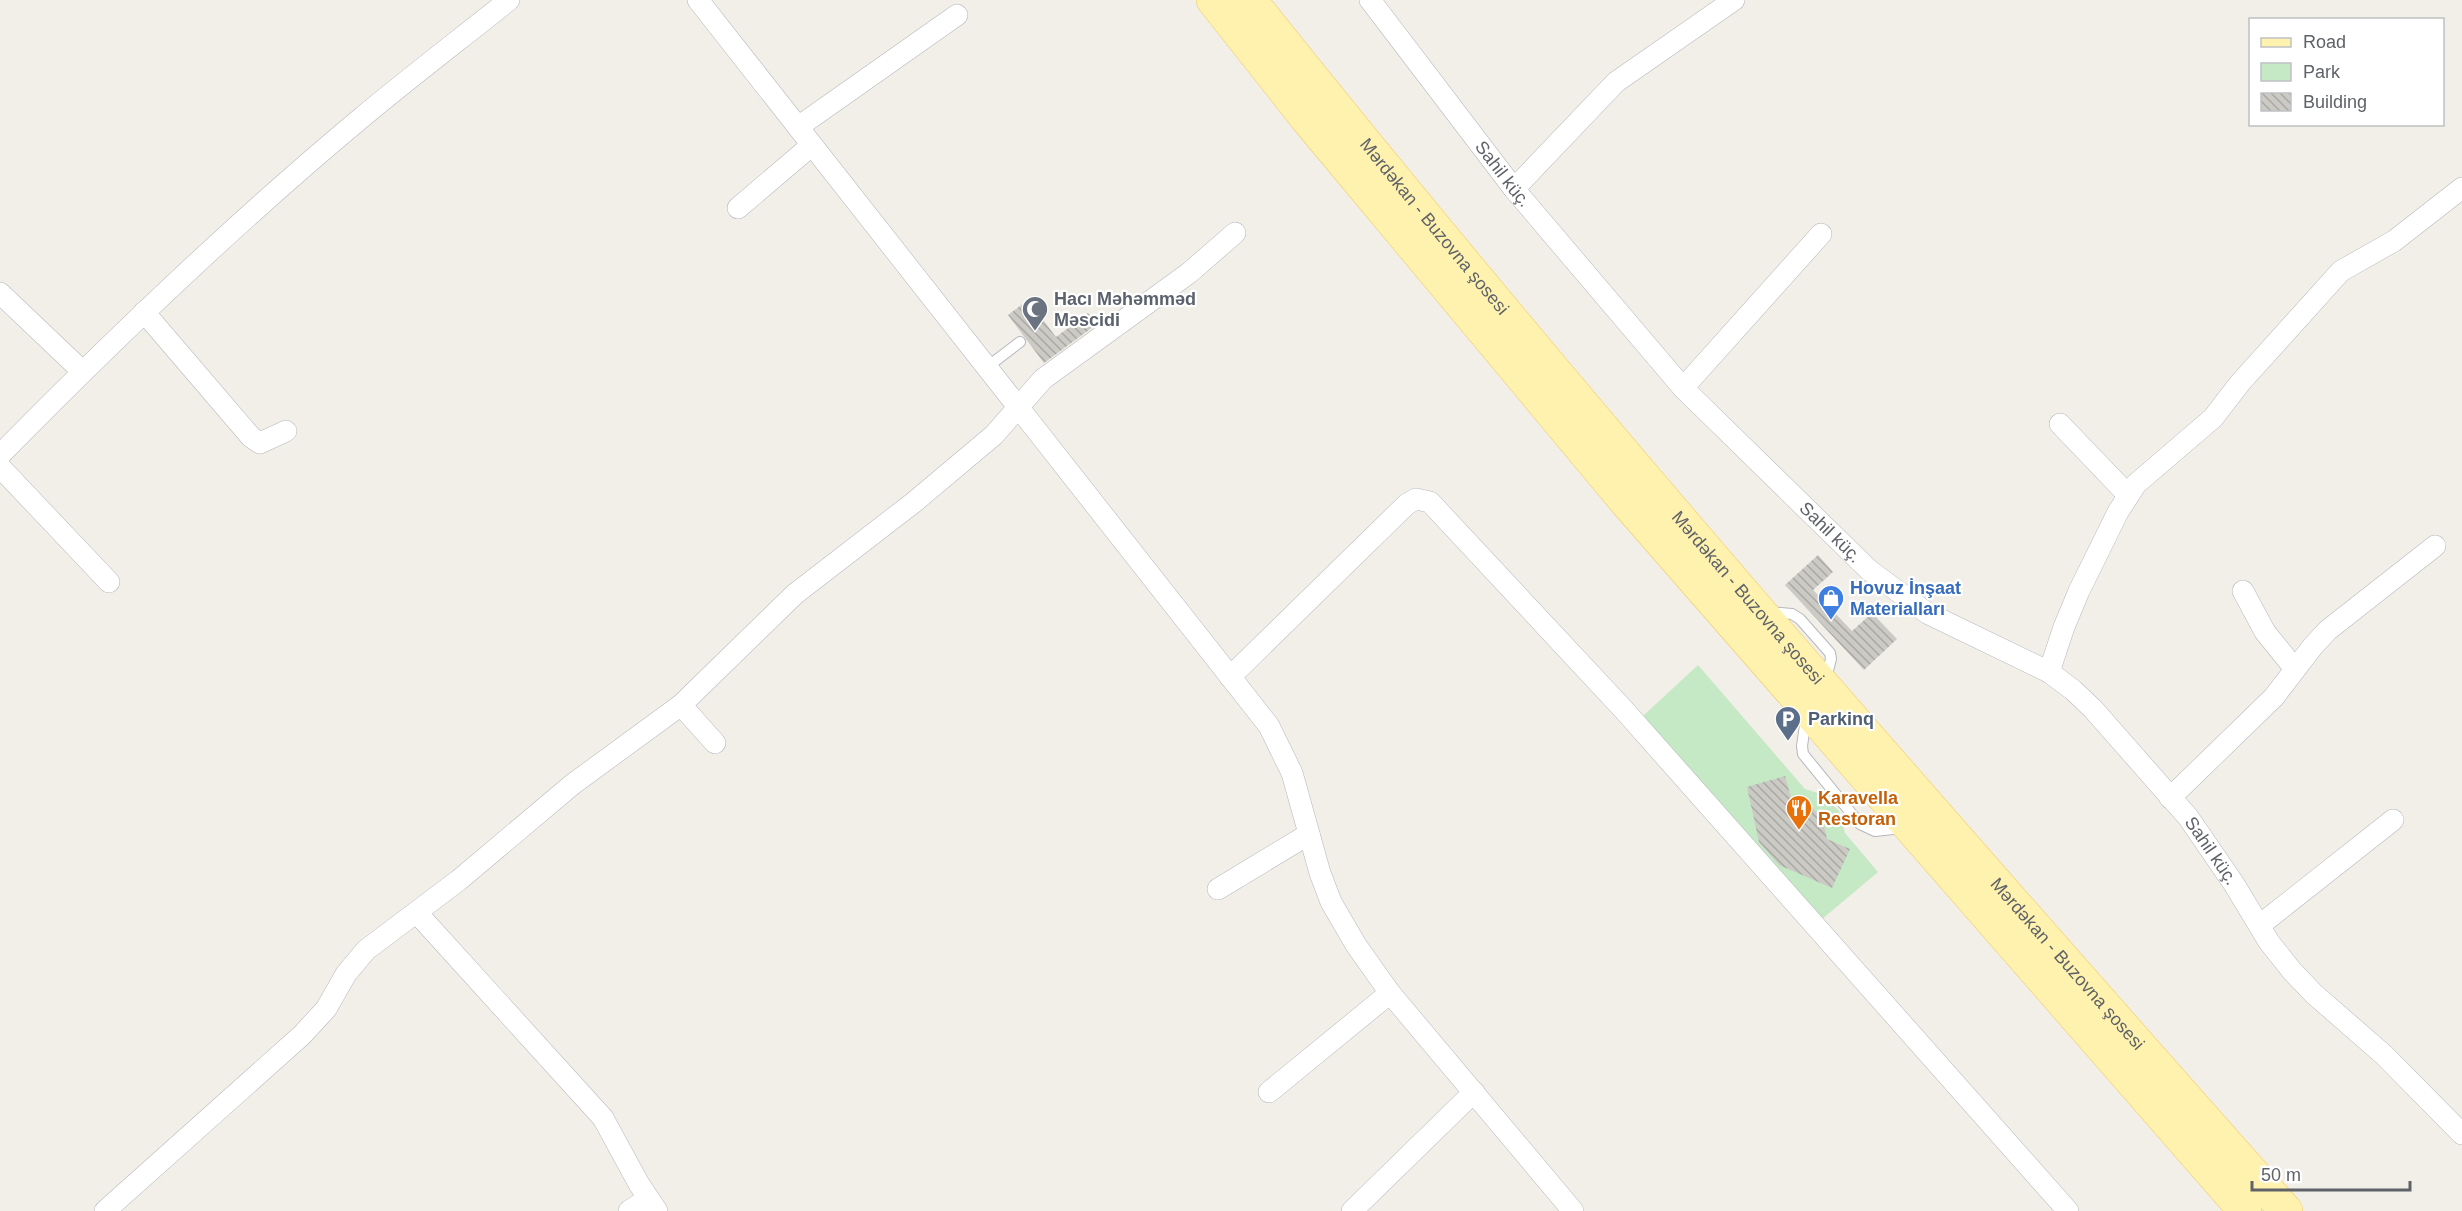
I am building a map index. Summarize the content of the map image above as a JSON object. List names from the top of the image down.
{
  "streets": {
    "main road": ["Mərdəkan - Buzovna şosesi"],
    "street": ["Sahil küç."]
  },
  "places": {
    "mosque": ["Hacı Məhəmməd Məscidi"],
    "shop": ["Hovuz İnşaat Materialları"],
    "parking": ["Parkinq"],
    "restaurant": ["Karavella Restoran"]
  },
  "legend": ["Road", "Park", "Building"],
  "scale_bar": "50 m"
}
